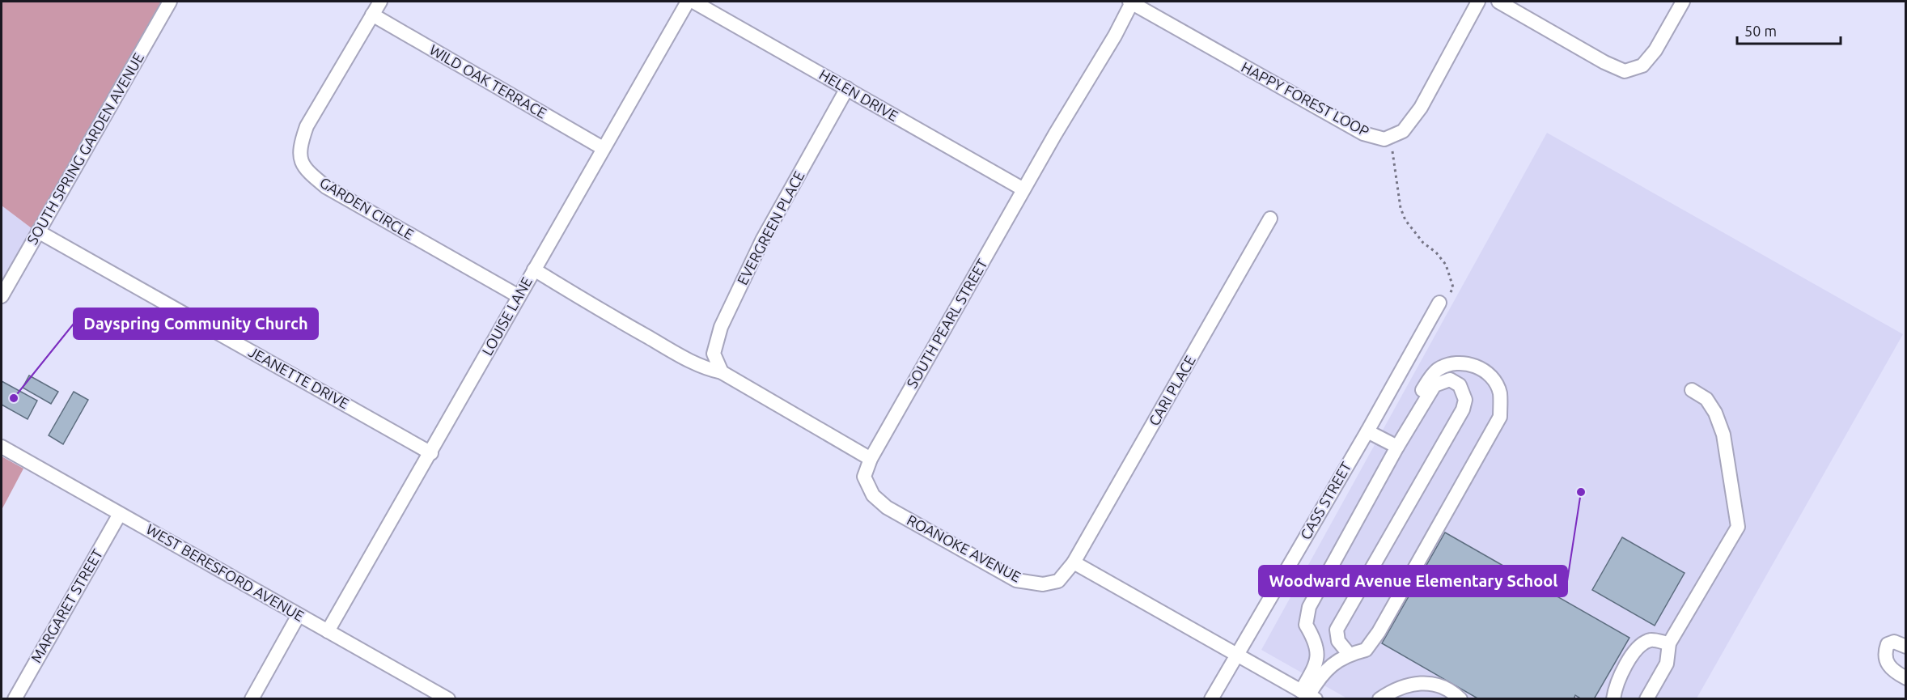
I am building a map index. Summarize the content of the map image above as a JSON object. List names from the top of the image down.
{
  "streets": {
    "street": [
      "WILD OAK TERRACE",
      "HELEN DRIVE",
      "HAPPY FOREST LOOP",
      "SOUTH SPRING GARDEN AVENUE",
      "GARDEN CIRCLE",
      "EVERGREEN PLACE",
      "LOUISE LANE",
      "SOUTH PEARL STREET",
      "JEANETTE DRIVE",
      "CARI PLACE",
      "CASS STREET",
      "ROANOKE AVENUE",
      "WEST BERESFORD AVENUE",
      "MARGARET STREET"
    ]
  },
  "crossings": [
    ["WILD OAK TERRACE", "GARDEN CIRCLE"],
    ["WILD OAK TERRACE", "LOUISE LANE"],
    ["HELEN DRIVE", "EVERGREEN PLACE"],
    ["HELEN DRIVE", "SOUTH PEARL STREET"],
    ["HAPPY FOREST LOOP", "SOUTH PEARL STREET"],
    ["SOUTH SPRING GARDEN AVENUE", "JEANETTE DRIVE"],
    ["GARDEN CIRCLE", "LOUISE LANE"],
    ["LOUISE LANE", "JEANETTE DRIVE"],
    ["LOUISE LANE", "WEST BERESFORD AVENUE"],
    ["SOUTH PEARL STREET", "ROANOKE AVENUE"],
    ["CARI PLACE", "ROANOKE AVENUE"],
    ["WEST BERESFORD AVENUE", "MARGARET STREET"]
  ],
  "places": ["Dayspring Community Church", "Woodward Avenue Elementary School"],
  "scale_bar": "50 m"
}
